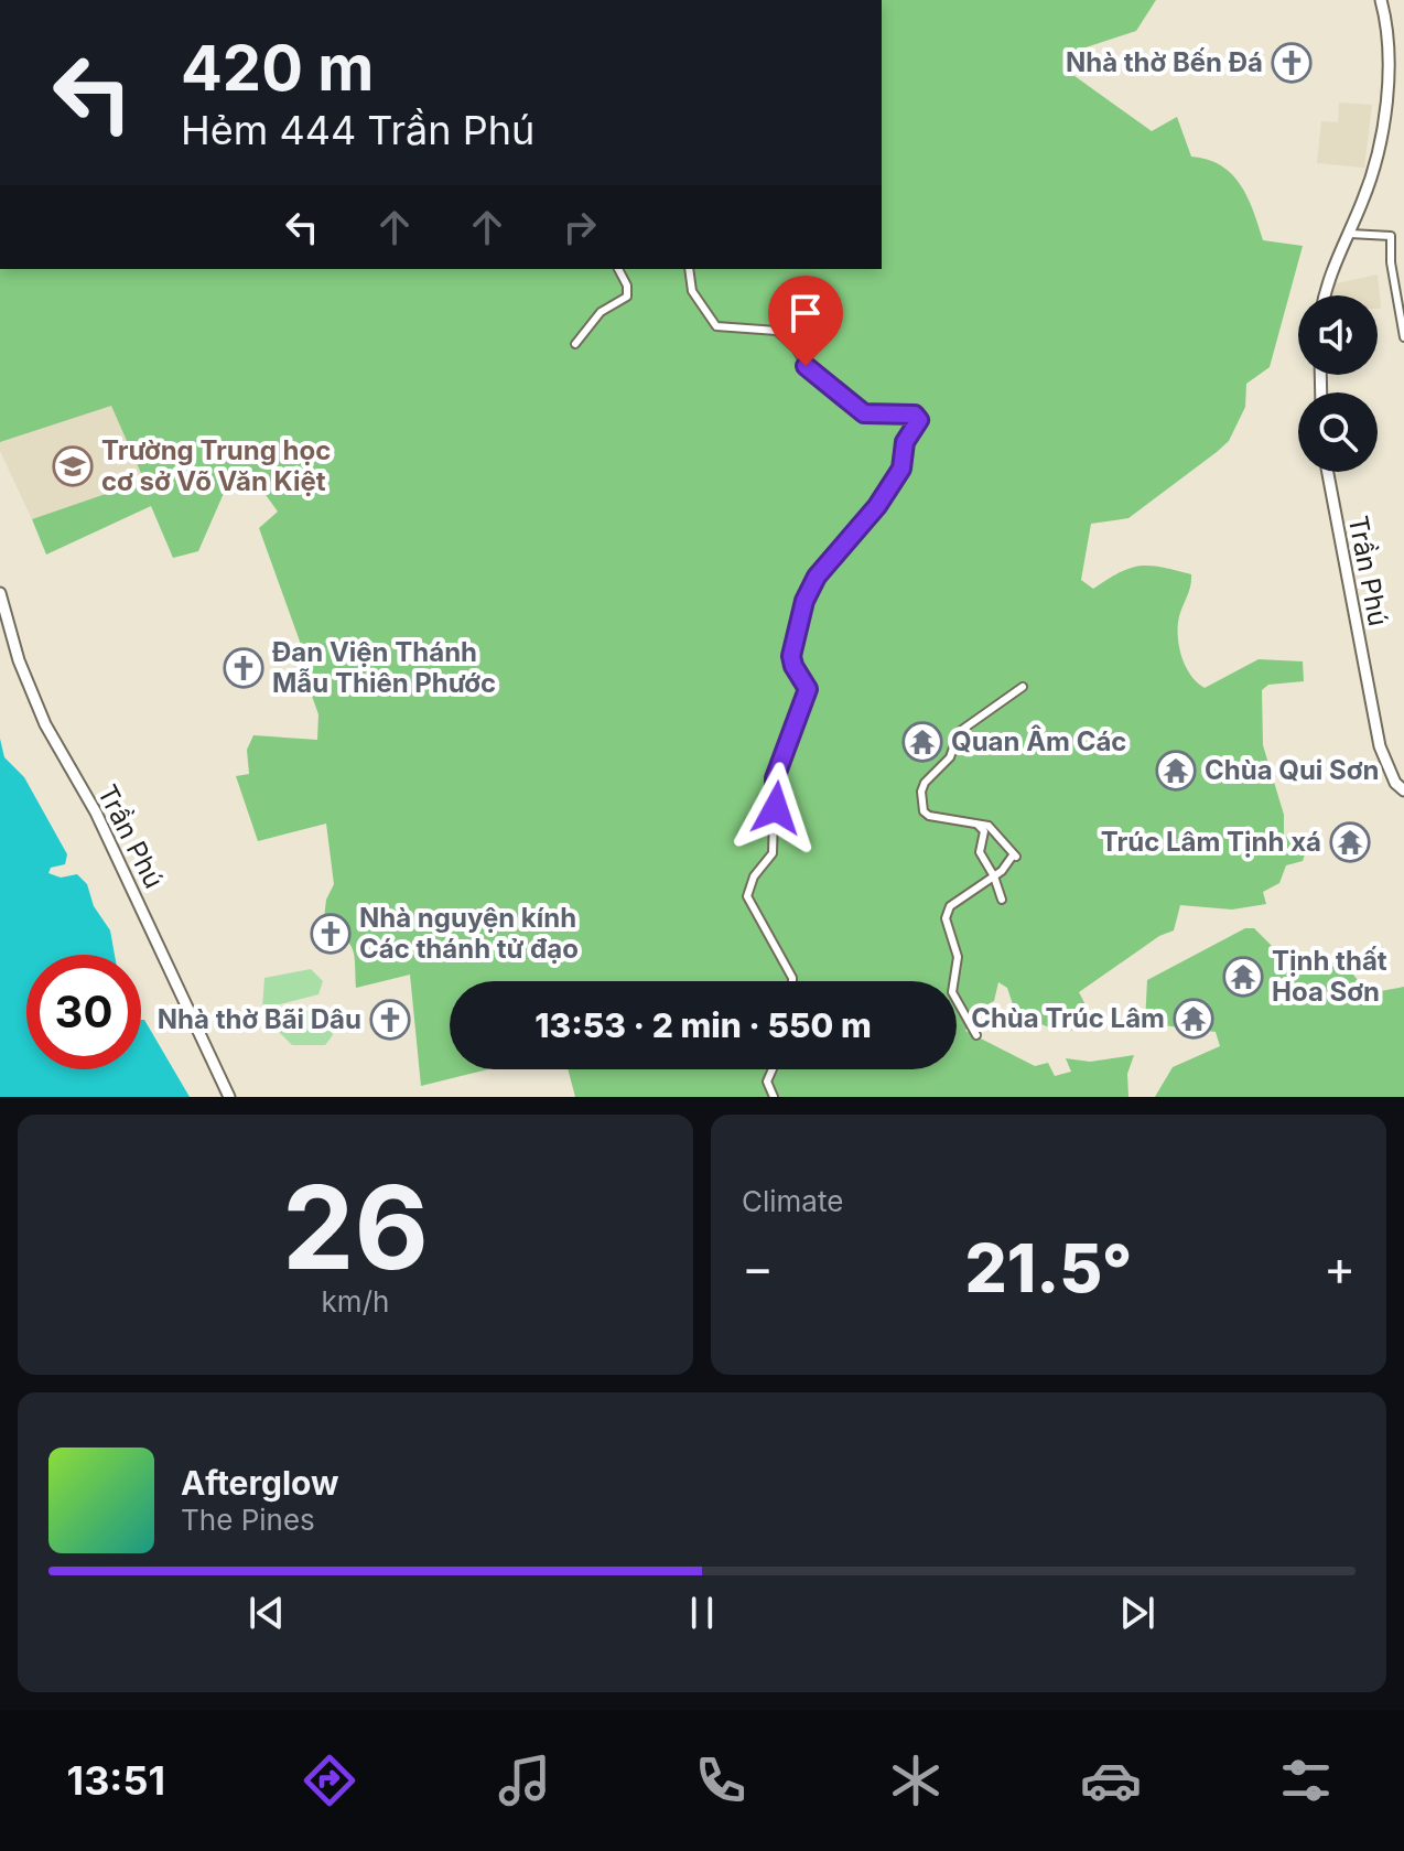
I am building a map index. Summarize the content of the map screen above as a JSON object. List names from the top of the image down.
{
  "streets": {
    "main road": ["Trần Phú"]
  },
  "places": {
    "church": [
      "Nhà thờ Bến Đá",
      "Đan Viện Thánh Mẫu Thiên Phước",
      "Nhà nguyện kính Các thánh tử đạo",
      "Nhà thờ Bãi Dâu"
    ],
    "school or university": ["Trường Trung học cơ sở Võ Văn Kiệt"],
    "temple": [
      "Quan Âm Các",
      "Chùa Qui Sơn",
      "Trúc Lâm Tịnh xá",
      "Tịnh thất Hoa Sơn",
      "Chùa Trúc Lâm"
    ]
  },
  "page": {
    "turn": ["420 m", "Hẻm 444 Trần Phú"],
    "limit": "30",
    "trip": "13:53 · 2 min · 550 m",
    "tile": [
      ["26", "km/h"],
      "Climate"
    ],
    "heat": ["−", "21.5°", "+"],
    "song": ["Afterglow", "The Pines"],
    "tabs": "13:51"
  }
}
